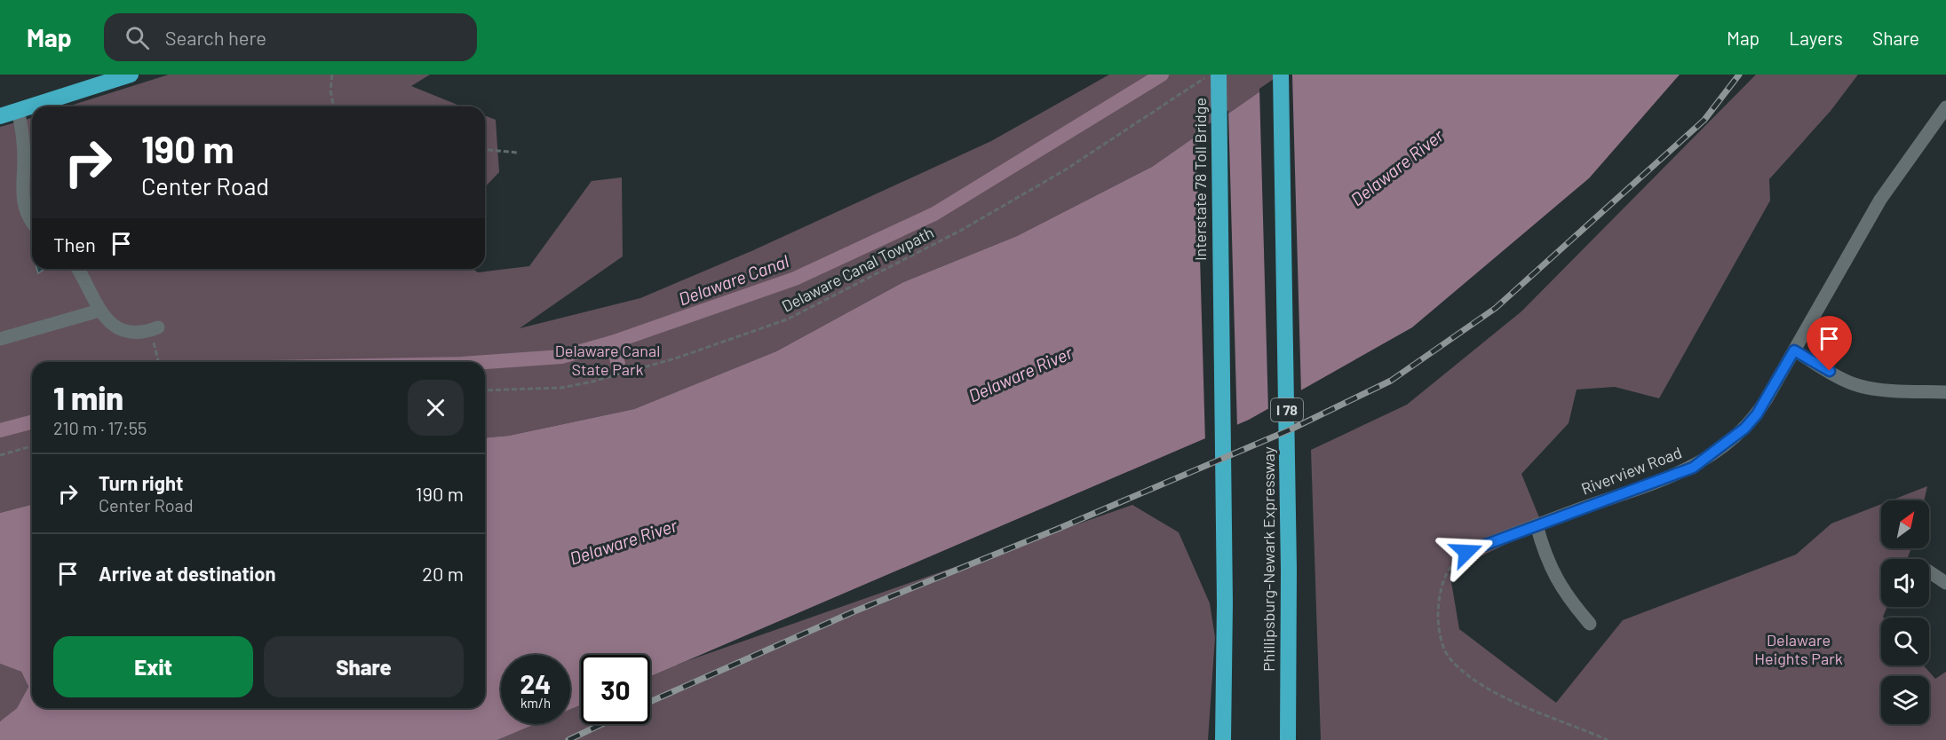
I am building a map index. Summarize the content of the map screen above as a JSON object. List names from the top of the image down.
{
  "streets": {
    "highway": ["Interstate 78 Toll Bridge", "I 78", "Phillipsburg-Newark Expressway"],
    "street": ["Riverview Road"],
    "path": ["Delaware Canal Towpath"]
  },
  "water": ["Delaware River", "Delaware Canal"],
  "parks": ["Delaware Canal State Park", "Delaware Heights Park"],
  "north": "top right",
  "page": {
    "header": "Map",
    "search": "Search here",
    "nav": ["Map", "Layers", "Share"],
    "turn": ["190 m", "Center Road"],
    "then": "Then",
    "heading": ["1 min", "210 m · 17:55"],
    "list": [
      {
        "name": "Turn right",
        "note": "Center Road",
        "value": "190 m"
      },
      {
        "name": "Arrive at destination",
        "value": "20 m"
      }
    ],
    "buttons": ["Exit", "Share"],
    "speed": "24 km/h",
    "limit": "30"
  }
}
